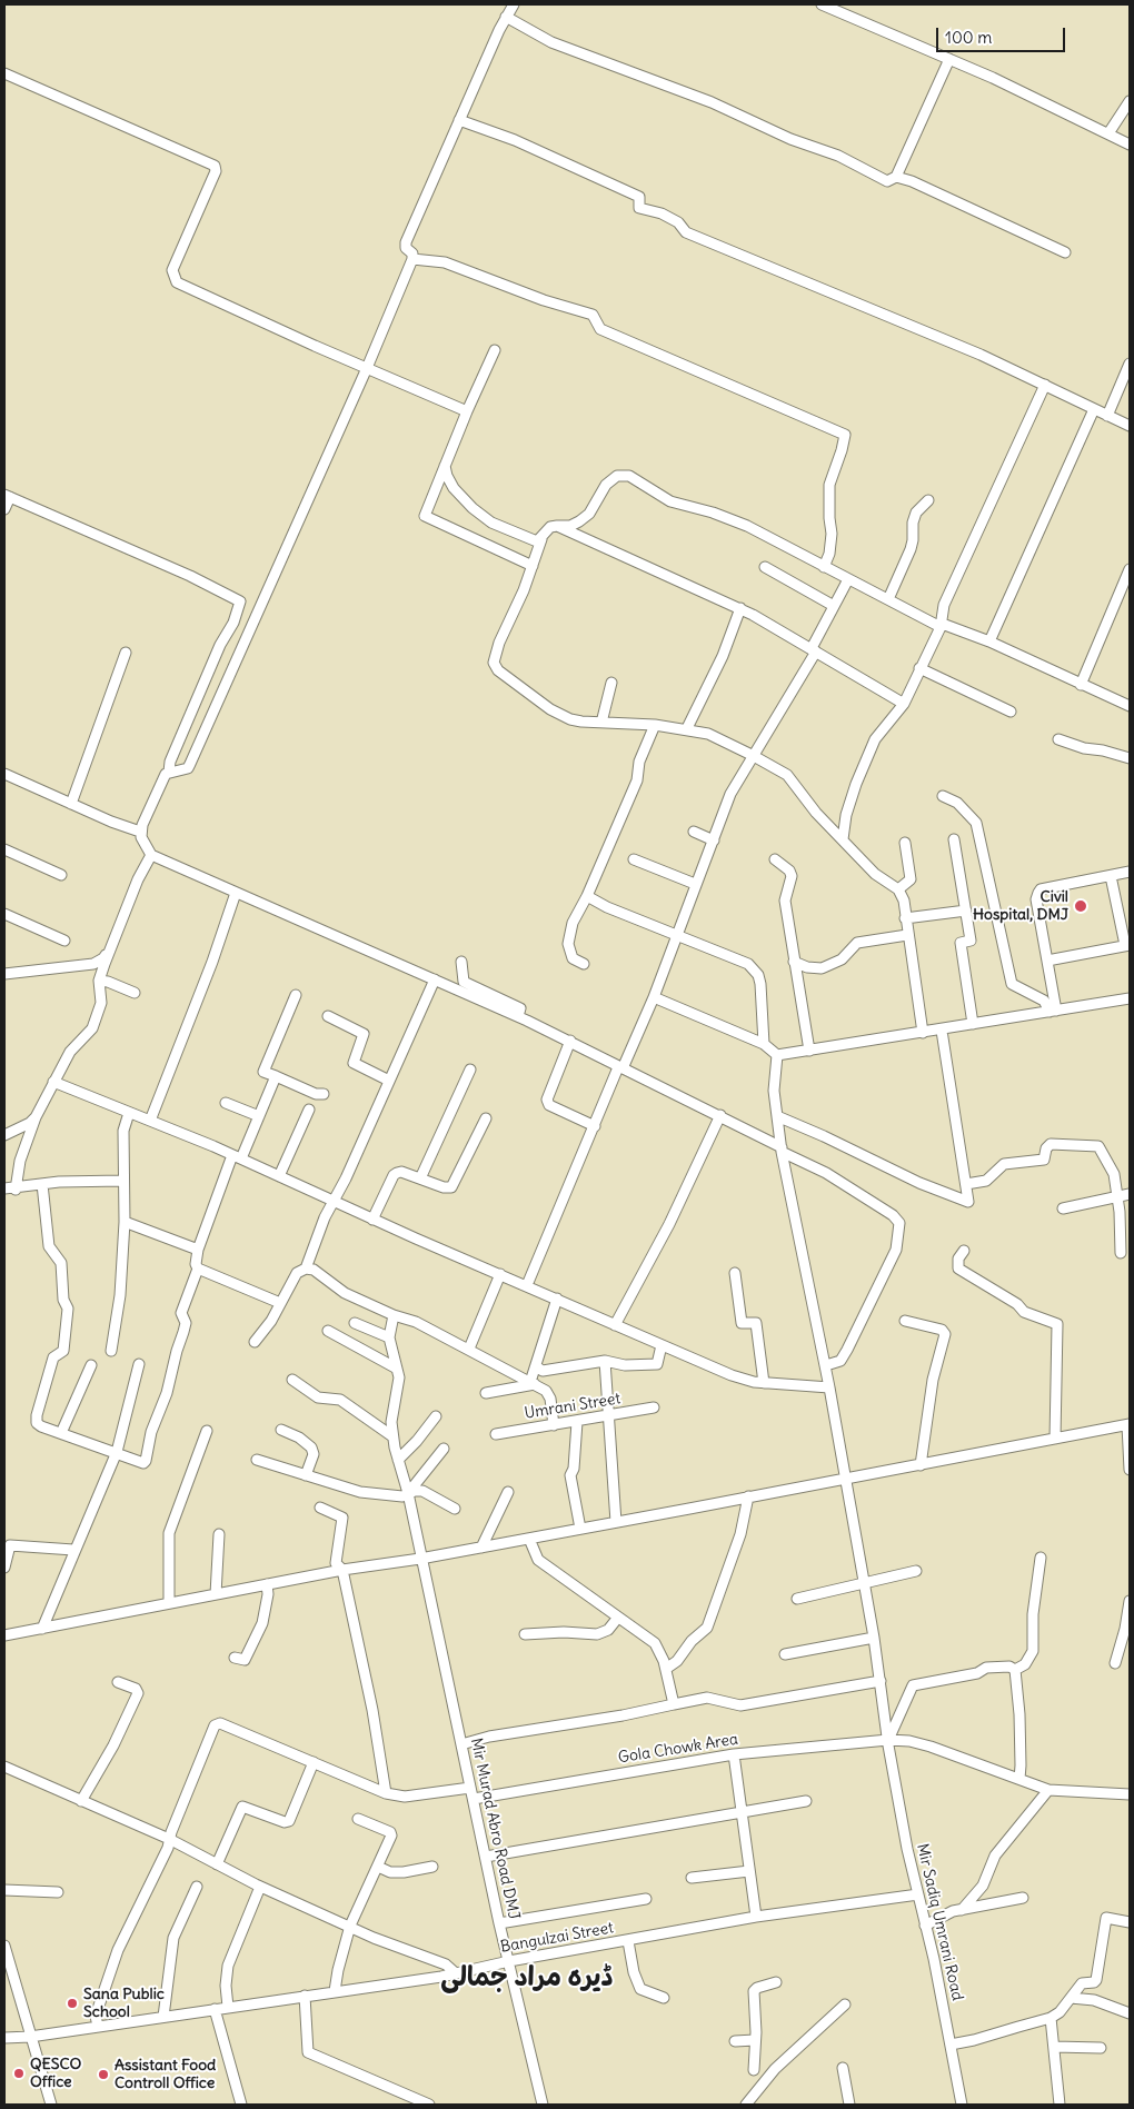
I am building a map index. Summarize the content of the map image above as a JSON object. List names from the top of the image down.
{
  "streets": {
    "street": [
      "Umrani Street",
      "Gola Chowk Area",
      "Mir Murad Abro Road DMJ",
      "Mir Sadiq Umrani Road",
      "Bangulzai Street"
    ]
  },
  "crossings": [
    ["Gola Chowk Area", "Mir Murad Abro Road DMJ"],
    ["Gola Chowk Area", "Mir Sadiq Umrani Road"],
    ["Mir Murad Abro Road DMJ", "Bangulzai Street"],
    ["Mir Sadiq Umrani Road", "Bangulzai Street"]
  ],
  "districts": ["ڈیرہ مراد جمالی"],
  "places": [
    "Civil Hospital, DMJ",
    "Sana Public School",
    "QESCO Office",
    "Assistant Food Controll Office"
  ],
  "scale_bar": "100 m"
}
